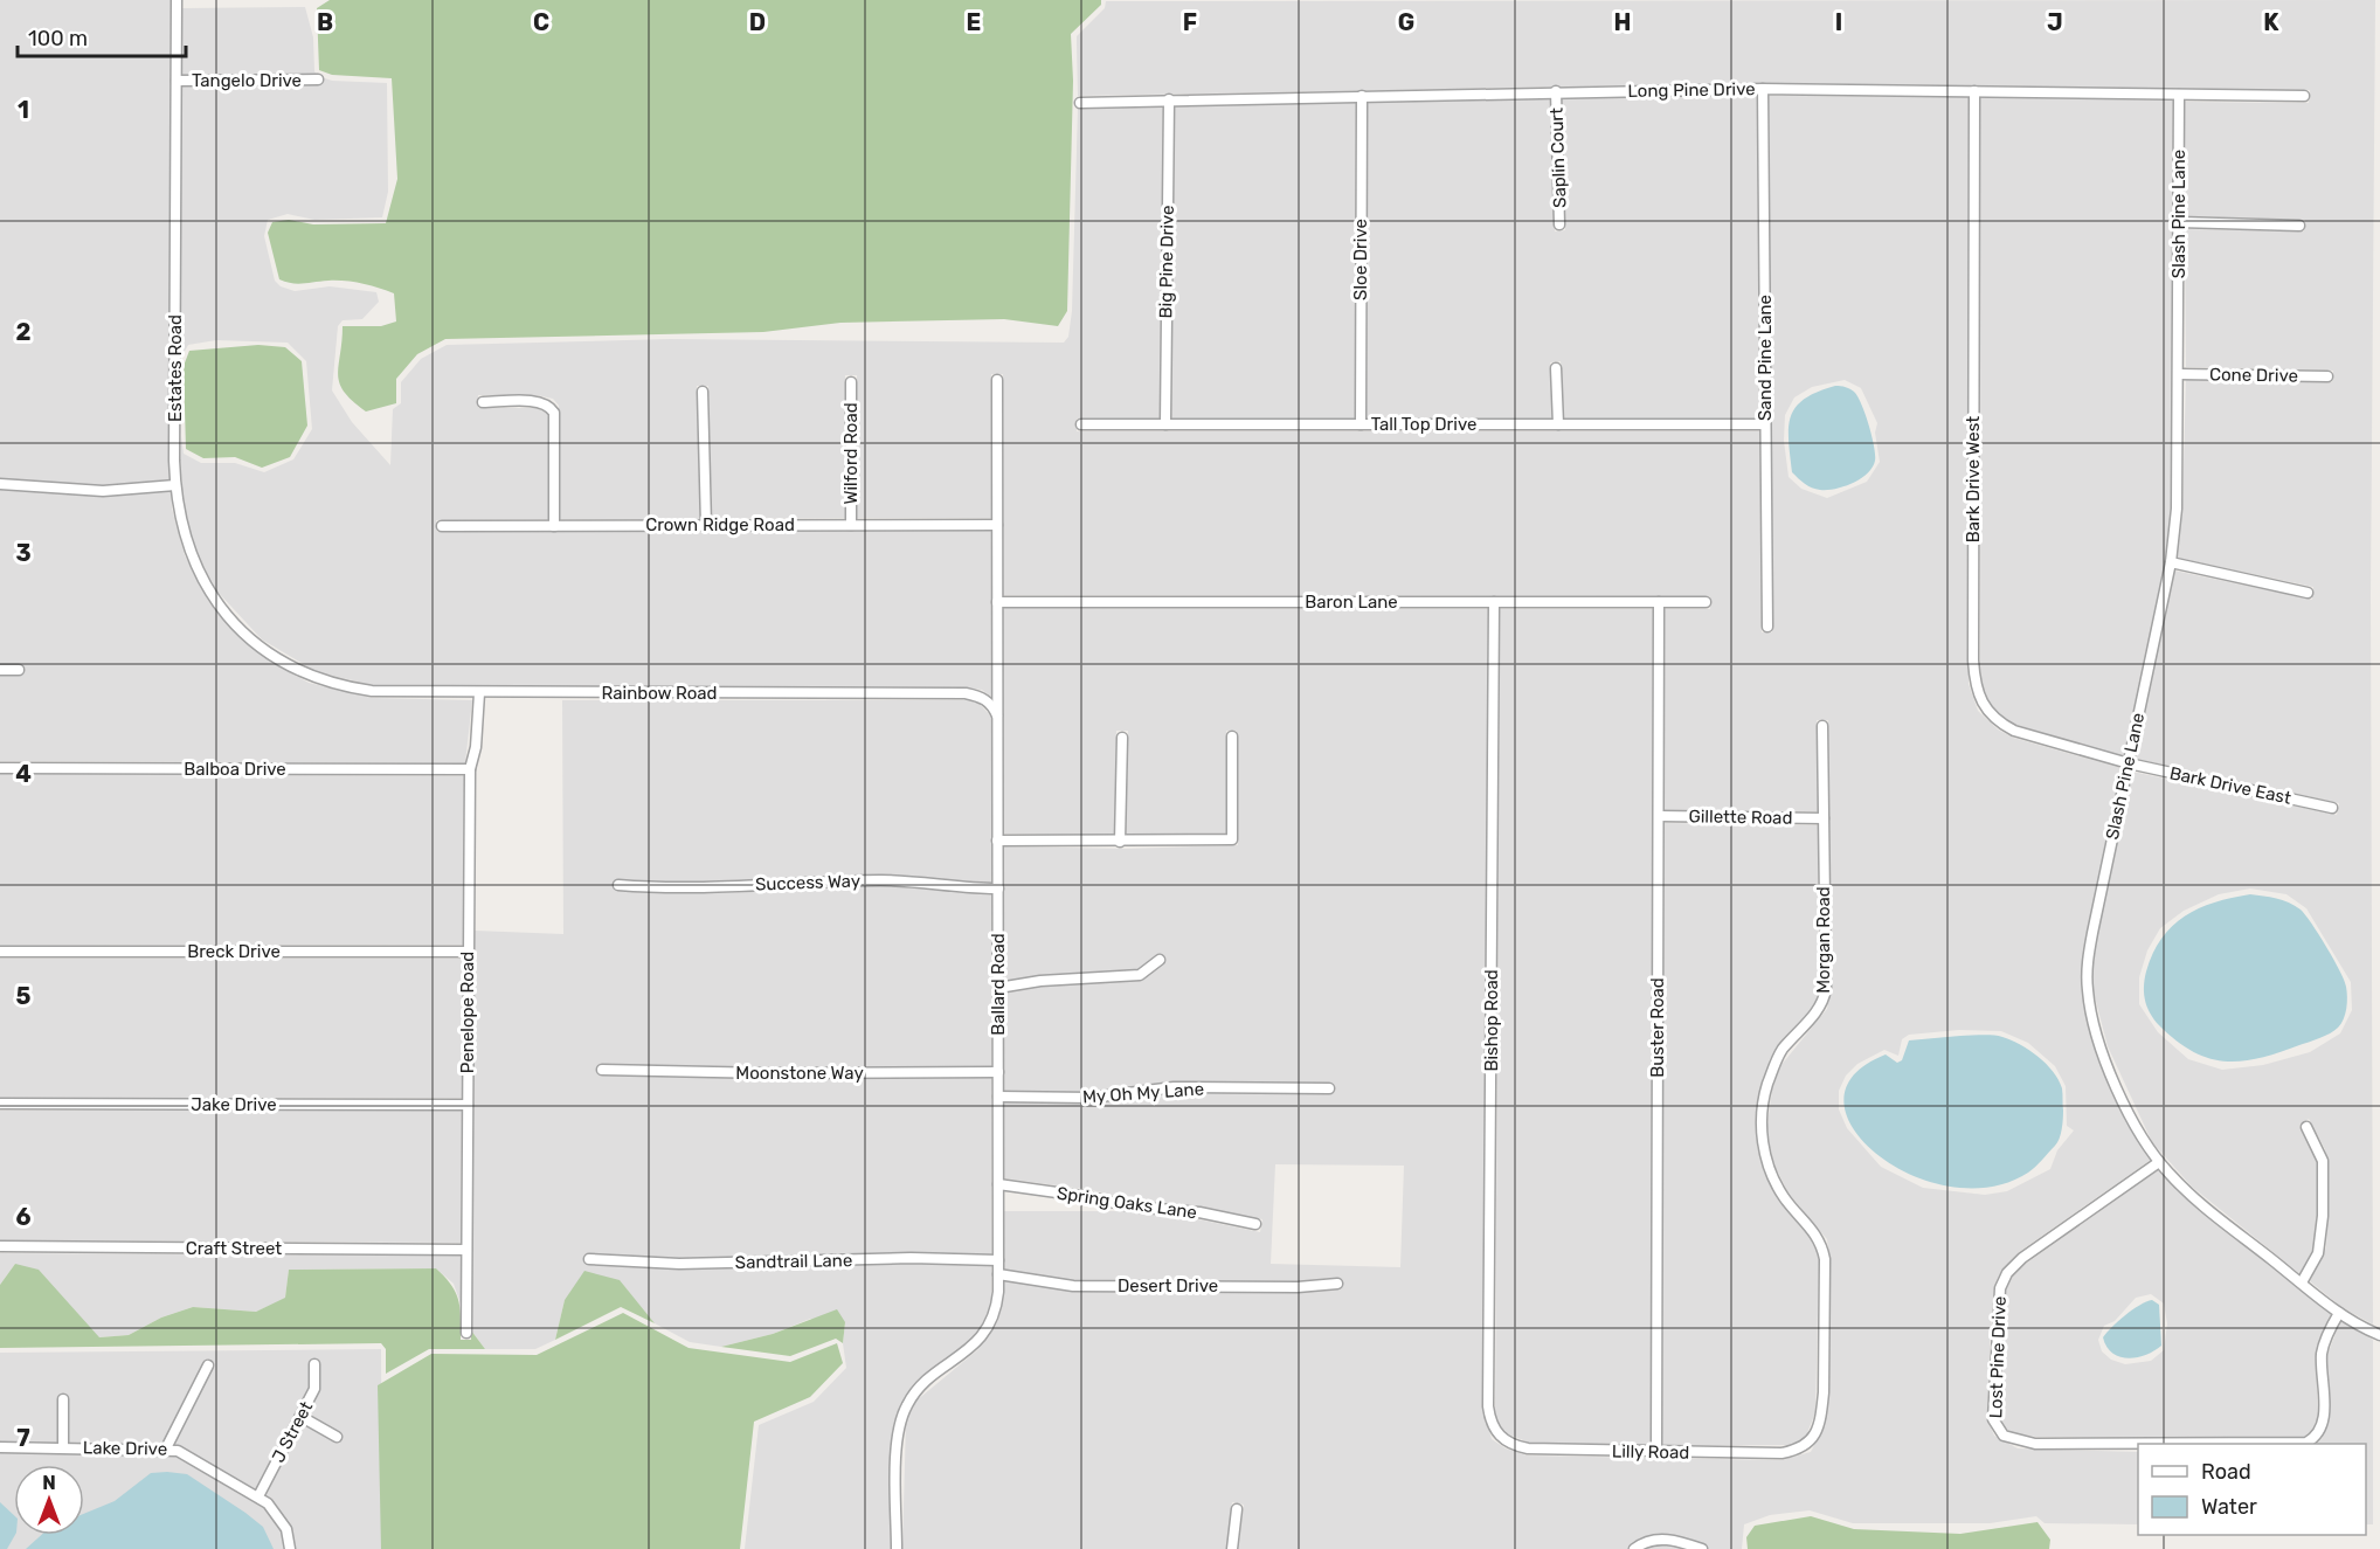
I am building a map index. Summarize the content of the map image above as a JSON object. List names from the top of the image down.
{
  "streets": {
    "street": [
      "Tangelo Drive",
      "Long Pine Drive",
      "Saplin Court",
      "Slash Pine Lane",
      "Sloe Drive",
      "Big Pine Drive",
      "Sand Pine Lane",
      "Estates Road",
      "Cone Drive",
      "Tall Top Drive",
      "Wilford Road",
      "Bark Drive West",
      "Crown Ridge Road",
      "Baron Lane",
      "Rainbow Road",
      "Balboa Drive",
      "Bark Drive East",
      "Gillette Road",
      "Success Way",
      "Morgan Road",
      "Breck Drive",
      "Ballard Road",
      "Penelope Road",
      "Bishop Road",
      "Buster Road",
      "Moonstone Way",
      "My Oh My Lane",
      "Jake Drive",
      "Spring Oaks Lane",
      "Craft Street",
      "Sandtrail Lane",
      "Desert Drive",
      "Lost Pine Drive",
      "J Street",
      "Lake Drive",
      "Lilly Road"
    ]
  },
  "crossings": [
    ["Tangelo Drive", "Estates Road"],
    ["Long Pine Drive", "Saplin Court"],
    ["Long Pine Drive", "Slash Pine Lane"],
    ["Long Pine Drive", "Sloe Drive"],
    ["Long Pine Drive", "Big Pine Drive"],
    ["Long Pine Drive", "Sand Pine Lane"],
    ["Long Pine Drive", "Bark Drive West"],
    ["Slash Pine Lane", "Cone Drive"],
    ["Slash Pine Lane", "Bark Drive West"],
    ["Slash Pine Lane", "Bark Drive East"],
    ["Slash Pine Lane", "Lost Pine Drive"],
    ["Sloe Drive", "Tall Top Drive"],
    ["Big Pine Drive", "Tall Top Drive"],
    ["Sand Pine Lane", "Tall Top Drive"],
    ["Estates Road", "Rainbow Road"],
    ["Wilford Road", "Crown Ridge Road"],
    ["Bark Drive West", "Bark Drive East"],
    ["Crown Ridge Road", "Ballard Road"],
    ["Baron Lane", "Ballard Road"],
    ["Baron Lane", "Bishop Road"],
    ["Baron Lane", "Buster Road"],
    ["Rainbow Road", "Ballard Road"],
    ["Rainbow Road", "Penelope Road"],
    ["Balboa Drive", "Penelope Road"],
    ["Gillette Road", "Morgan Road"],
    ["Gillette Road", "Buster Road"],
    ["Success Way", "Ballard Road"],
    ["Morgan Road", "Lilly Road"],
    ["Breck Drive", "Penelope Road"],
    ["Ballard Road", "Moonstone Way"],
    ["Ballard Road", "My Oh My Lane"],
    ["Ballard Road", "Spring Oaks Lane"],
    ["Ballard Road", "Sandtrail Lane"],
    ["Ballard Road", "Desert Drive"],
    ["Penelope Road", "Jake Drive"],
    ["Penelope Road", "Craft Street"],
    ["Bishop Road", "Lilly Road"],
    ["Buster Road", "Lilly Road"],
    ["J Street", "Lake Drive"]
  ],
  "legend": ["Road", "Water"],
  "scale_bar": "100 m",
  "north": "top",
  "grid": {
    "columns": [
      "B",
      "C",
      "D",
      "E",
      "F",
      "G",
      "H",
      "I",
      "J",
      "K"
    ],
    "rows": [
      "1",
      "2",
      "3",
      "4",
      "5",
      "6",
      "7"
    ]
  }
}
